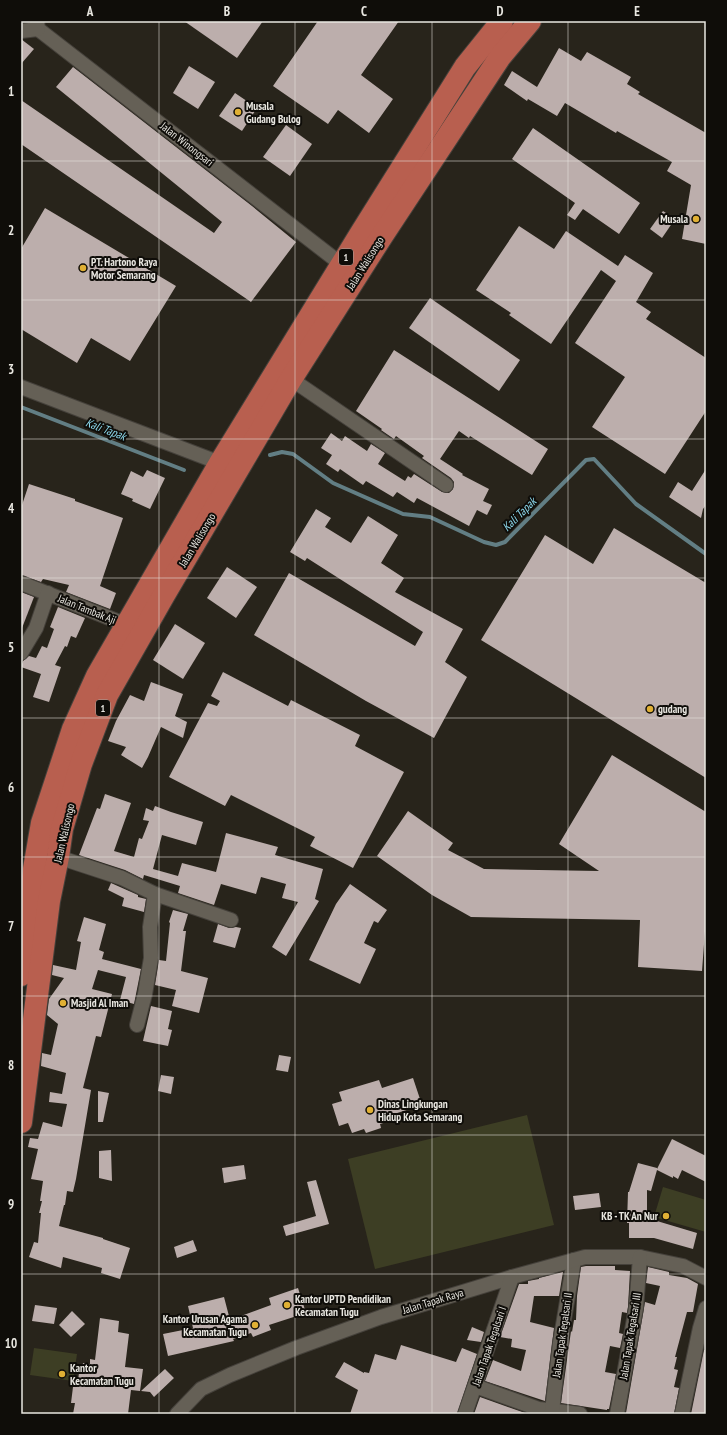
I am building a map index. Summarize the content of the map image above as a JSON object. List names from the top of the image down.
{
  "streets": {
    "highway": ["1", "Jalan Walisongo"],
    "street": [
      "Jalan Winongsari",
      "Jalan Tambak Aji",
      "Jalan Tapak Raya",
      "Jalan Tapak Tegalsari II",
      "Jalan Tapak Tegalsari III",
      "Jalan Tapak Tegalsari I"
    ]
  },
  "crossings": [
    ["Jalan Winongsari", "Jalan Walisongo"],
    ["Jalan Walisongo", "Jalan Tambak Aji"],
    ["Jalan Tapak Raya", "Jalan Tapak Tegalsari II"],
    ["Jalan Tapak Raya", "Jalan Tapak Tegalsari III"],
    ["Jalan Tapak Raya", "Jalan Tapak Tegalsari I"]
  ],
  "water": ["Kali Tapak"],
  "places": [
    "Musala Gudang Bulog",
    "Musala",
    "PT. Hartono Raya Motor Semarang",
    "gudang",
    "Masjid Al Iman",
    "Dinas Lingkungan Hidup Kota Semarang",
    "KB - TK An Nur",
    "Kantor UPTD Pendidikan Kecamatan Tugu",
    "Kantor Urusan Agama Kecamatan Tugu",
    "Kantor Kecamatan Tugu"
  ],
  "grid": {
    "columns": [
      "A",
      "B",
      "C",
      "D",
      "E"
    ],
    "rows": [
      "1",
      "2",
      "3",
      "4",
      "5",
      "6",
      "7",
      "8",
      "9",
      "10"
    ]
  }
}
